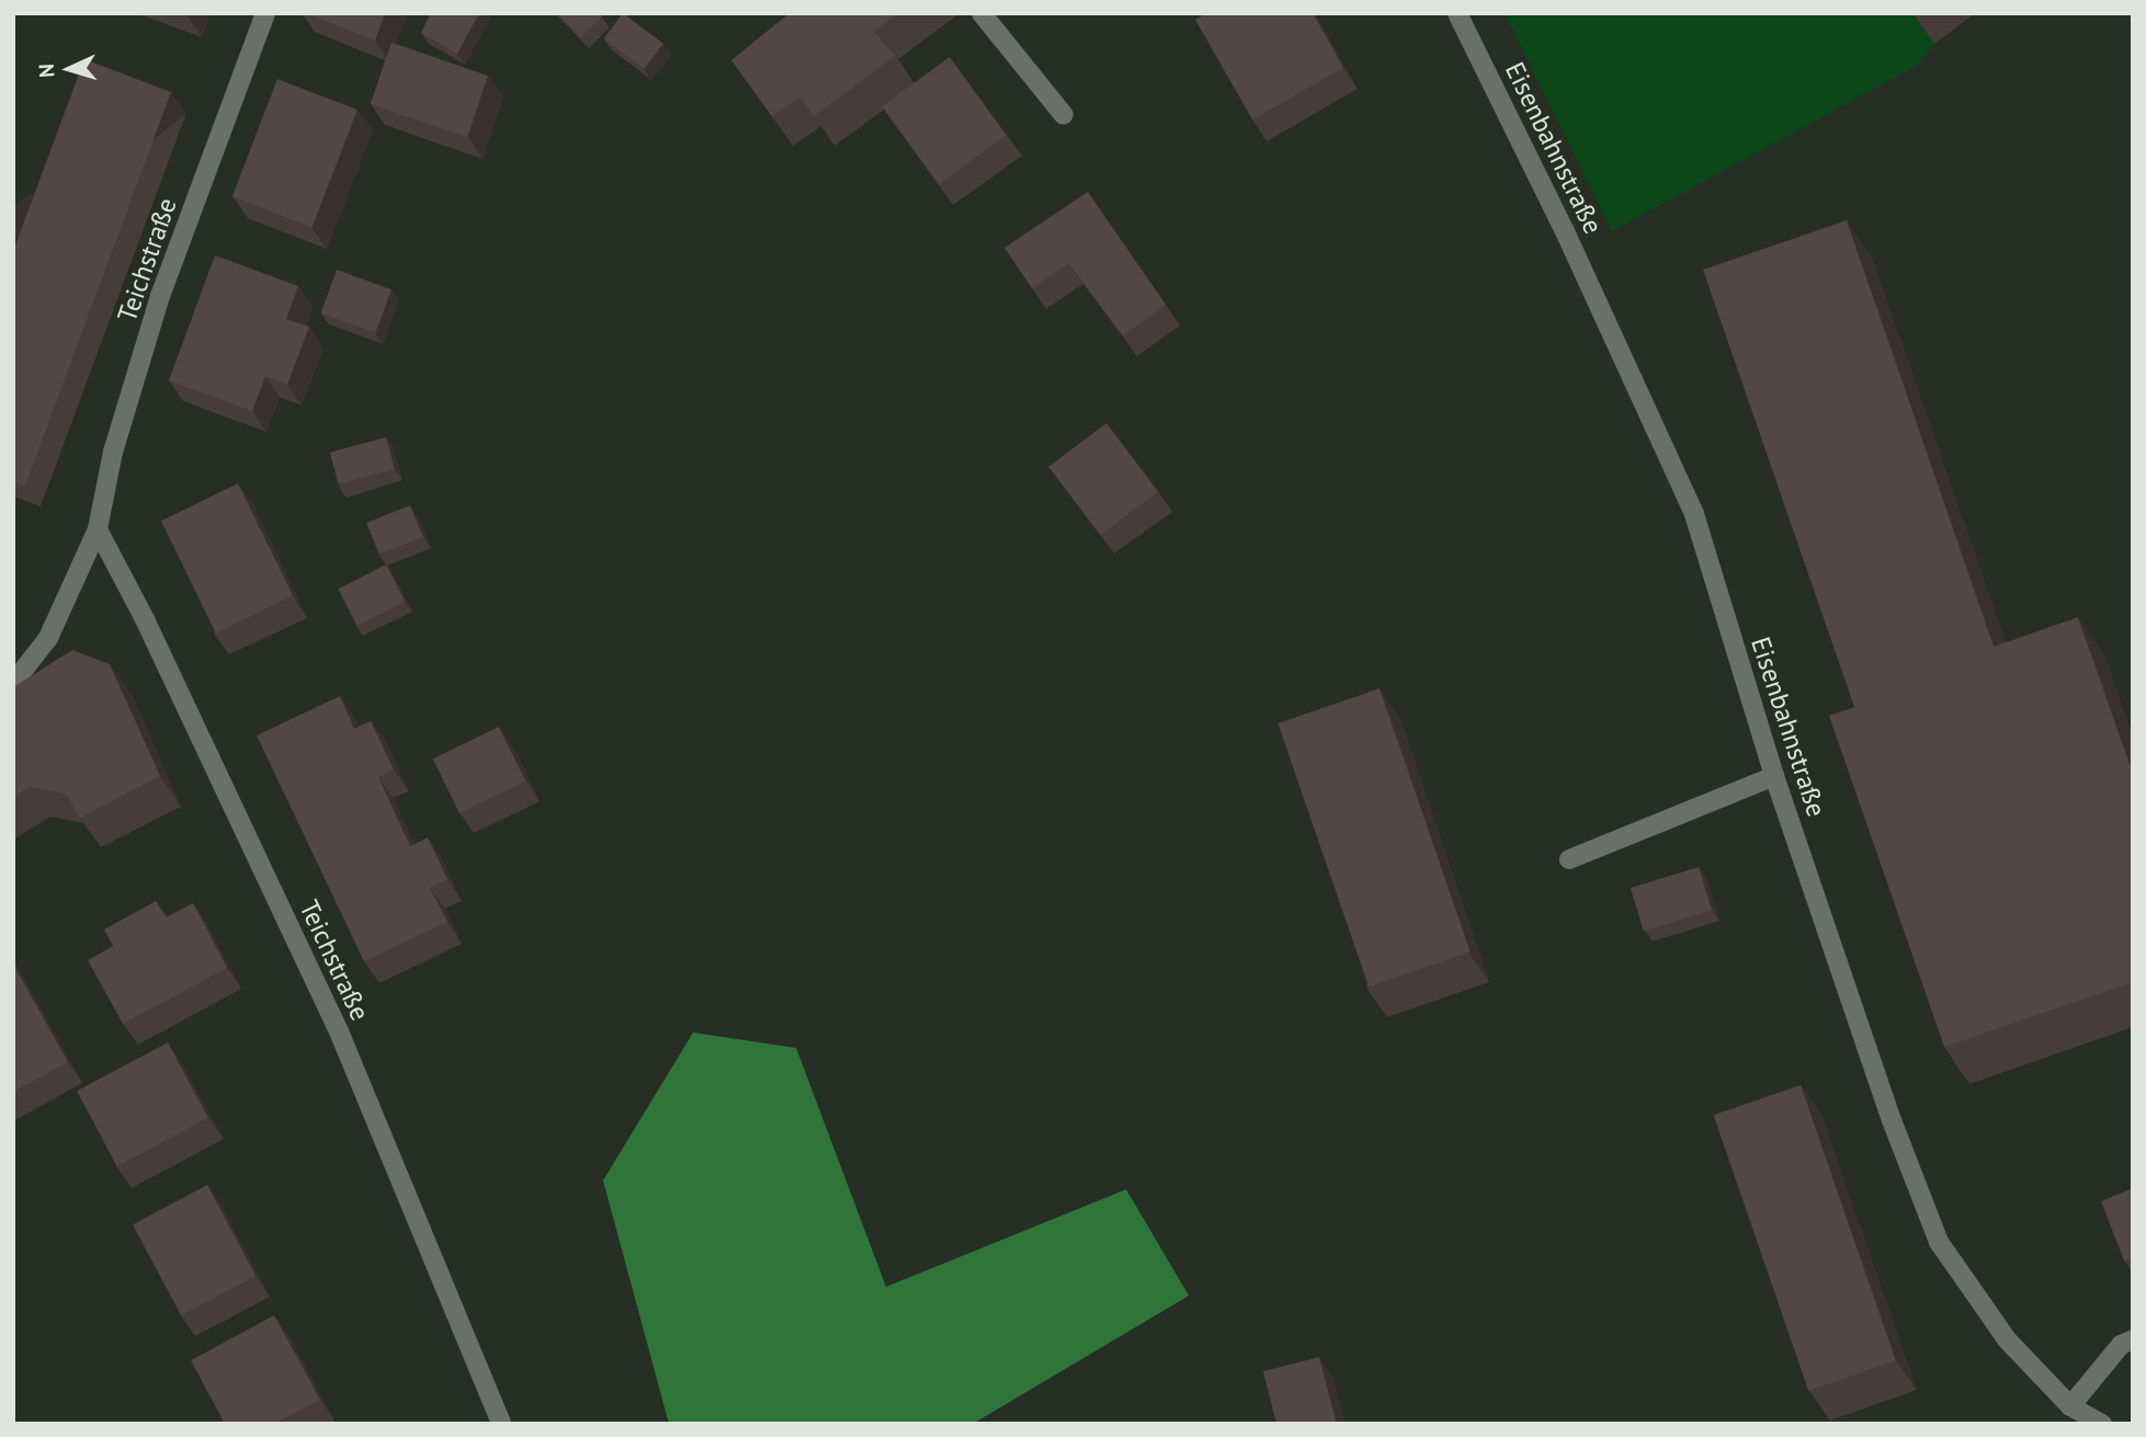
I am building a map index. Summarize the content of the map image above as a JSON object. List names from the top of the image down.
{
  "streets": {
    "street": ["Eisenbahnstraße", "Teichstraße"]
  },
  "north": "left"
}
